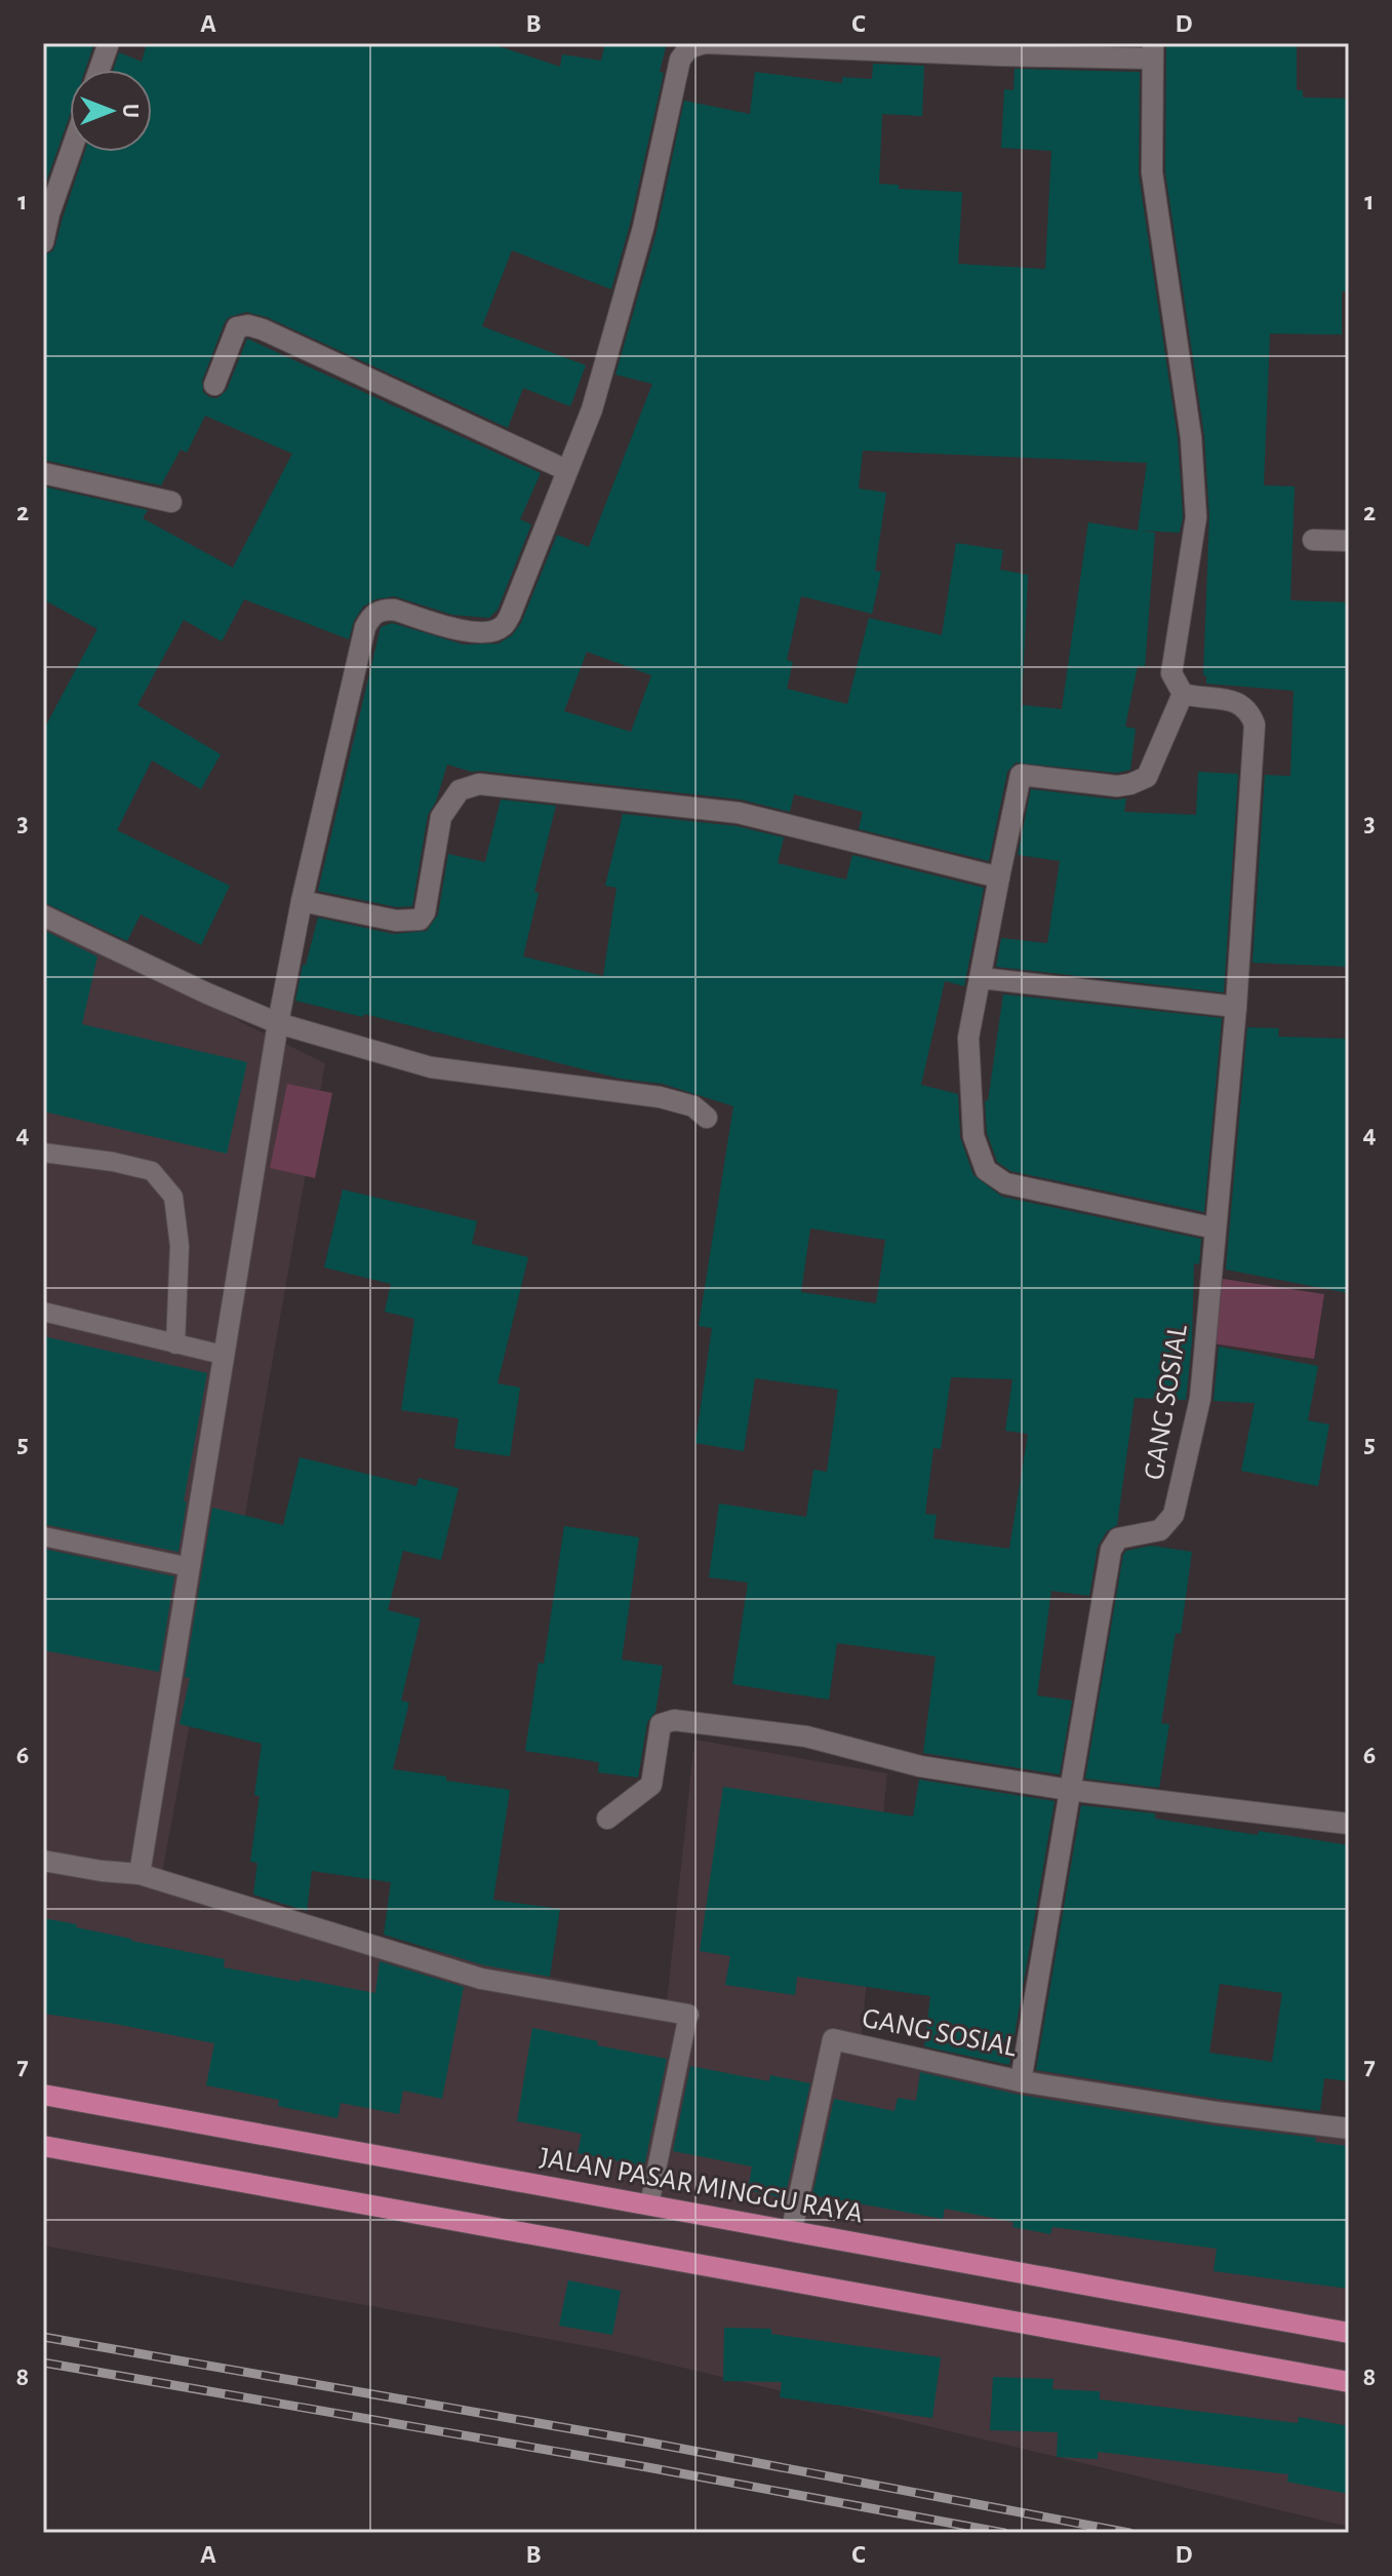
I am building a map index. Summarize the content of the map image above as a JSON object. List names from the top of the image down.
{
  "streets": {
    "main road": ["JALAN PASAR MINGGU RAYA"],
    "street": ["GANG SOSIAL"]
  },
  "crossings": [
    ["GANG SOSIAL", "JALAN PASAR MINGGU RAYA"]
  ],
  "north": "right",
  "grid": {
    "columns": [
      "A",
      "B",
      "C",
      "D"
    ],
    "rows": [
      "1",
      "2",
      "3",
      "4",
      "5",
      "6",
      "7",
      "8"
    ]
  }
}
